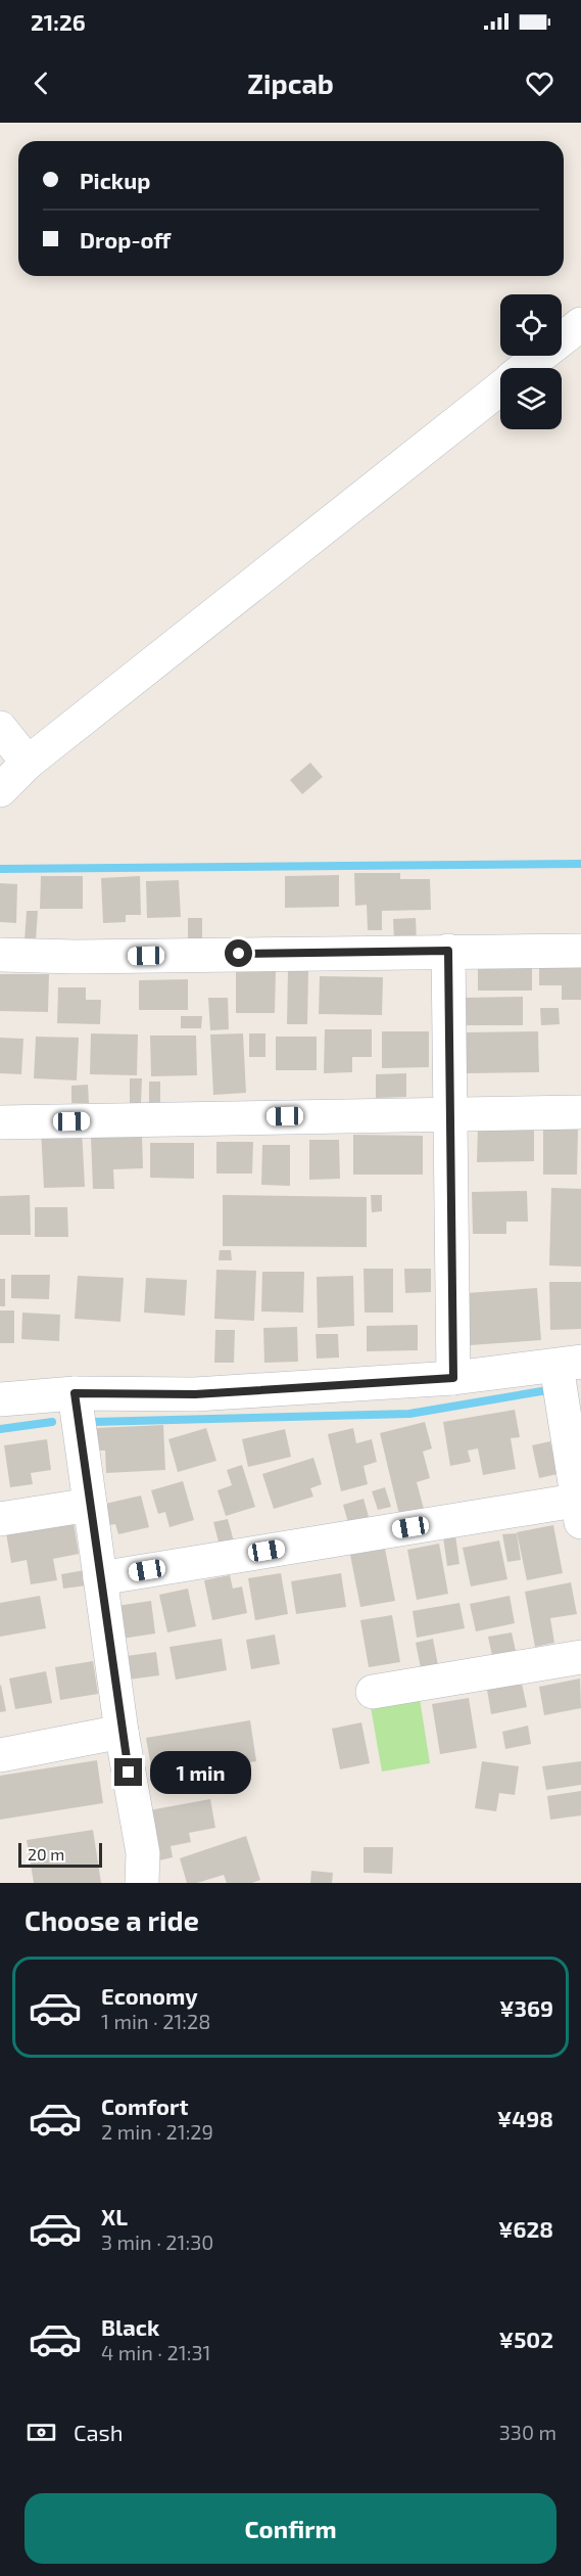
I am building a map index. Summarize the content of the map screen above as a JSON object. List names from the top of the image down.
{
  "scale_bar": "20 m",
  "page": {
    "status": "21:26",
    "header": "Zipcab",
    "banner": ["Pickup", "Drop-off"],
    "bubble": "1 min",
    "scale": "20 m",
    "heading": "Choose a ride",
    "list": [
      {
        "name": "Economy",
        "note": "1 min · 21:28",
        "value": "¥369"
      },
      {
        "name": "Comfort",
        "note": "2 min · 21:29",
        "value": "¥498"
      },
      {
        "name": "XL",
        "note": "3 min · 21:30",
        "value": "¥628"
      },
      {
        "name": "Black",
        "note": "4 min · 21:31",
        "value": "¥502"
      }
    ],
    "pay": ["Cash", "330 m"],
    "buttons": "Confirm"
  }
}
